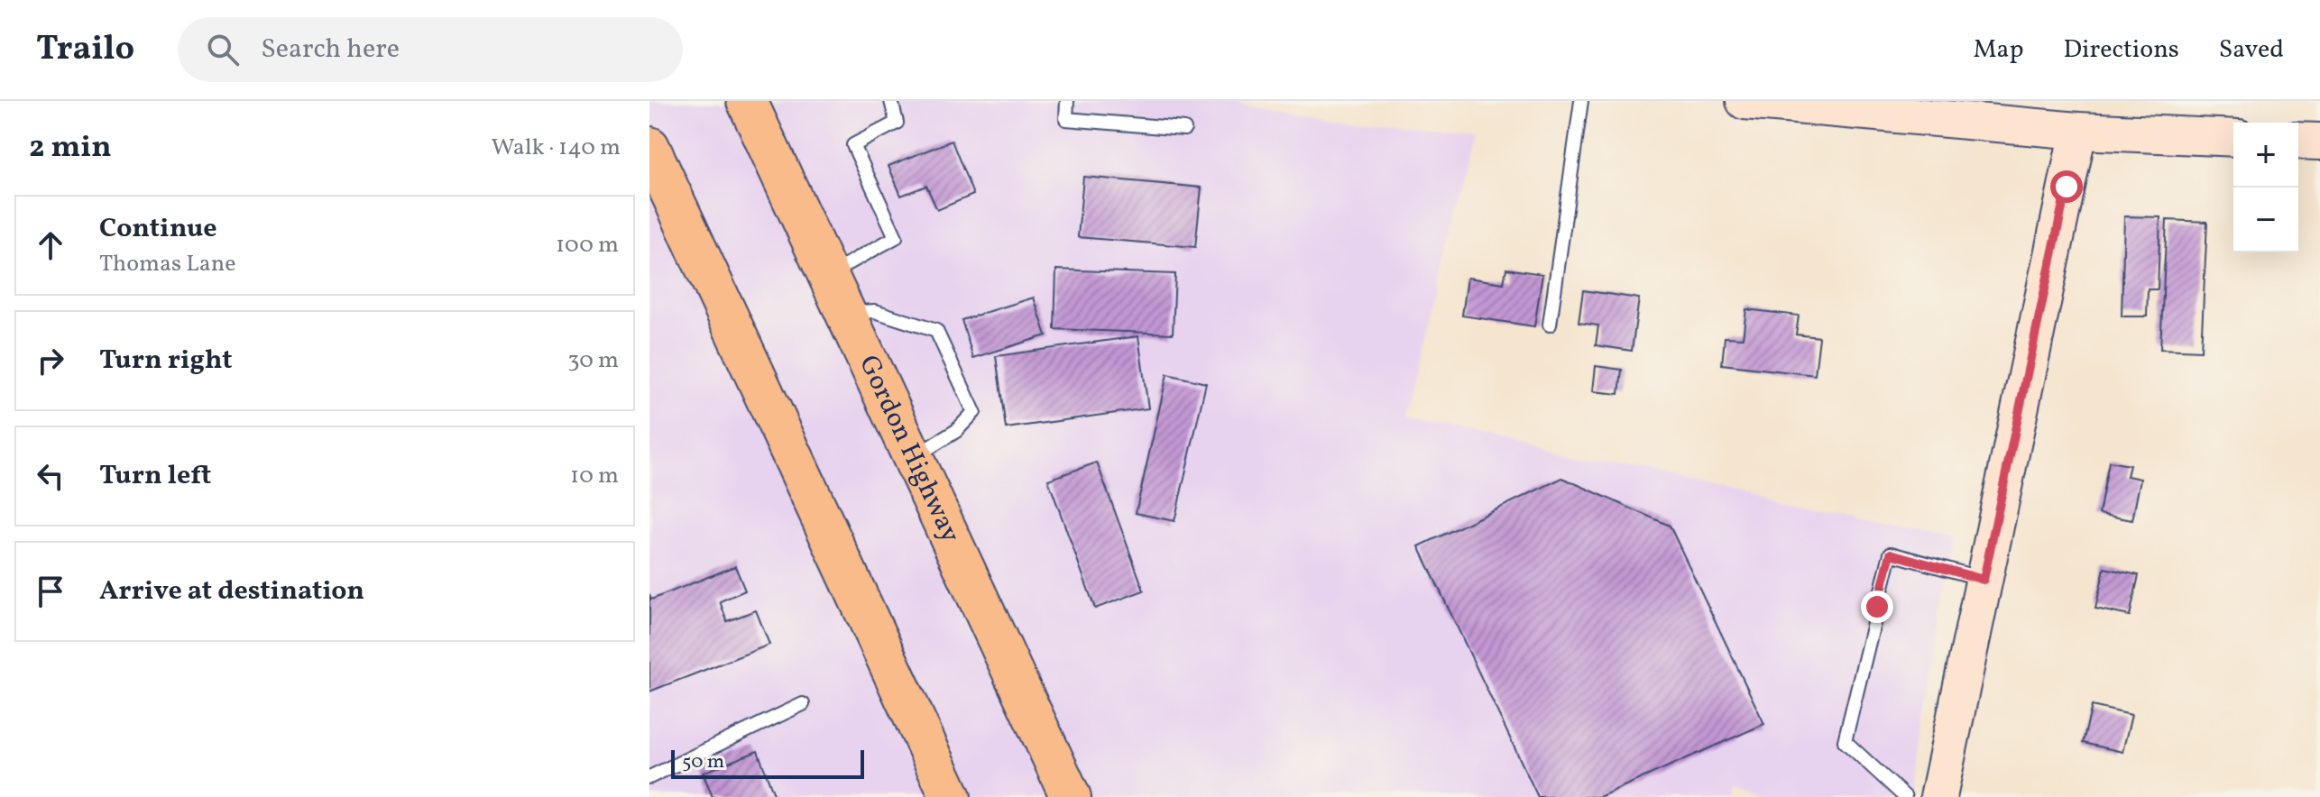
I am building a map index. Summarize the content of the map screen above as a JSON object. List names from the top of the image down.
{
  "streets": {
    "highway": ["Gordon Highway"]
  },
  "scale_bar": "50 m",
  "page": {
    "header": "Trailo",
    "search": "Search here",
    "nav": ["Map", "Directions", "Saved"],
    "heading": ["2 min", "Walk · 140 m"],
    "map_buttons": ["+", "−"],
    "list": [
      ["Continue", "Thomas Lane", "100 m"],
      ["Turn right", "30 m"],
      ["Turn left", "10 m"],
      "Arrive at destination"
    ],
    "scale": "50 m"
  }
}
